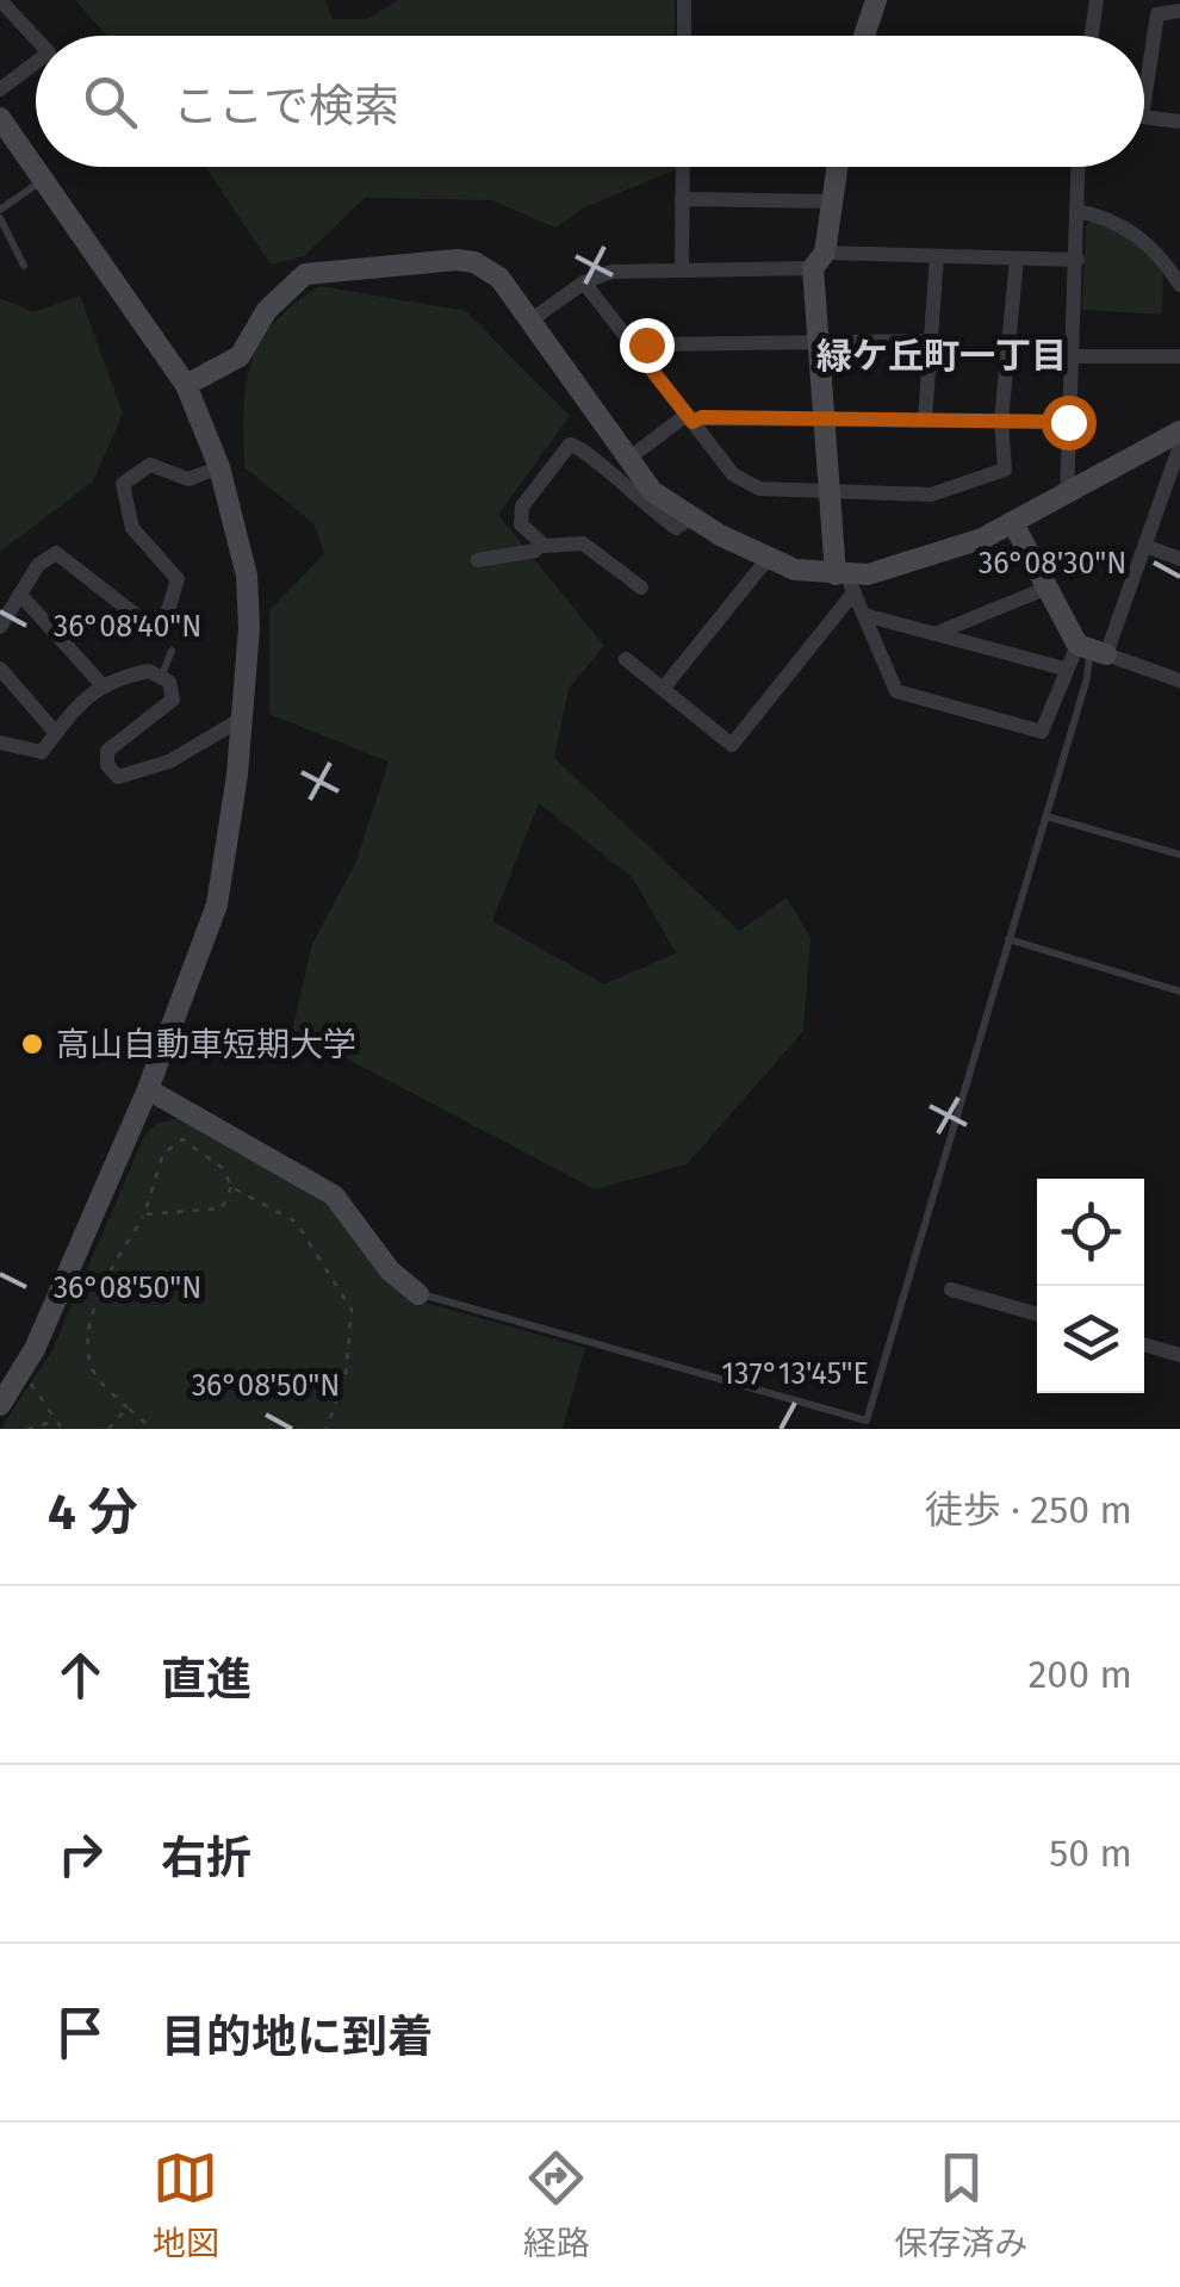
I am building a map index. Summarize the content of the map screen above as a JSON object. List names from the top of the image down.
{
  "districts": ["緑ケ丘町一丁目"],
  "places": ["高山自動車短期大学"],
  "page": {
    "search": "ここで検索",
    "heading": ["4 分", "徒歩 · 250 m"],
    "list": [
      ["直進", "200 m"],
      ["右折", "50 m"],
      "目的地に到着"
    ],
    "nav": ["地図", "経路", "保存済み"]
  },
  "coordinates": [
    "36°08'30\"N",
    "36°08'40\"N",
    "36°08'50\"N",
    "137°13'45\"E"
  ]
}
